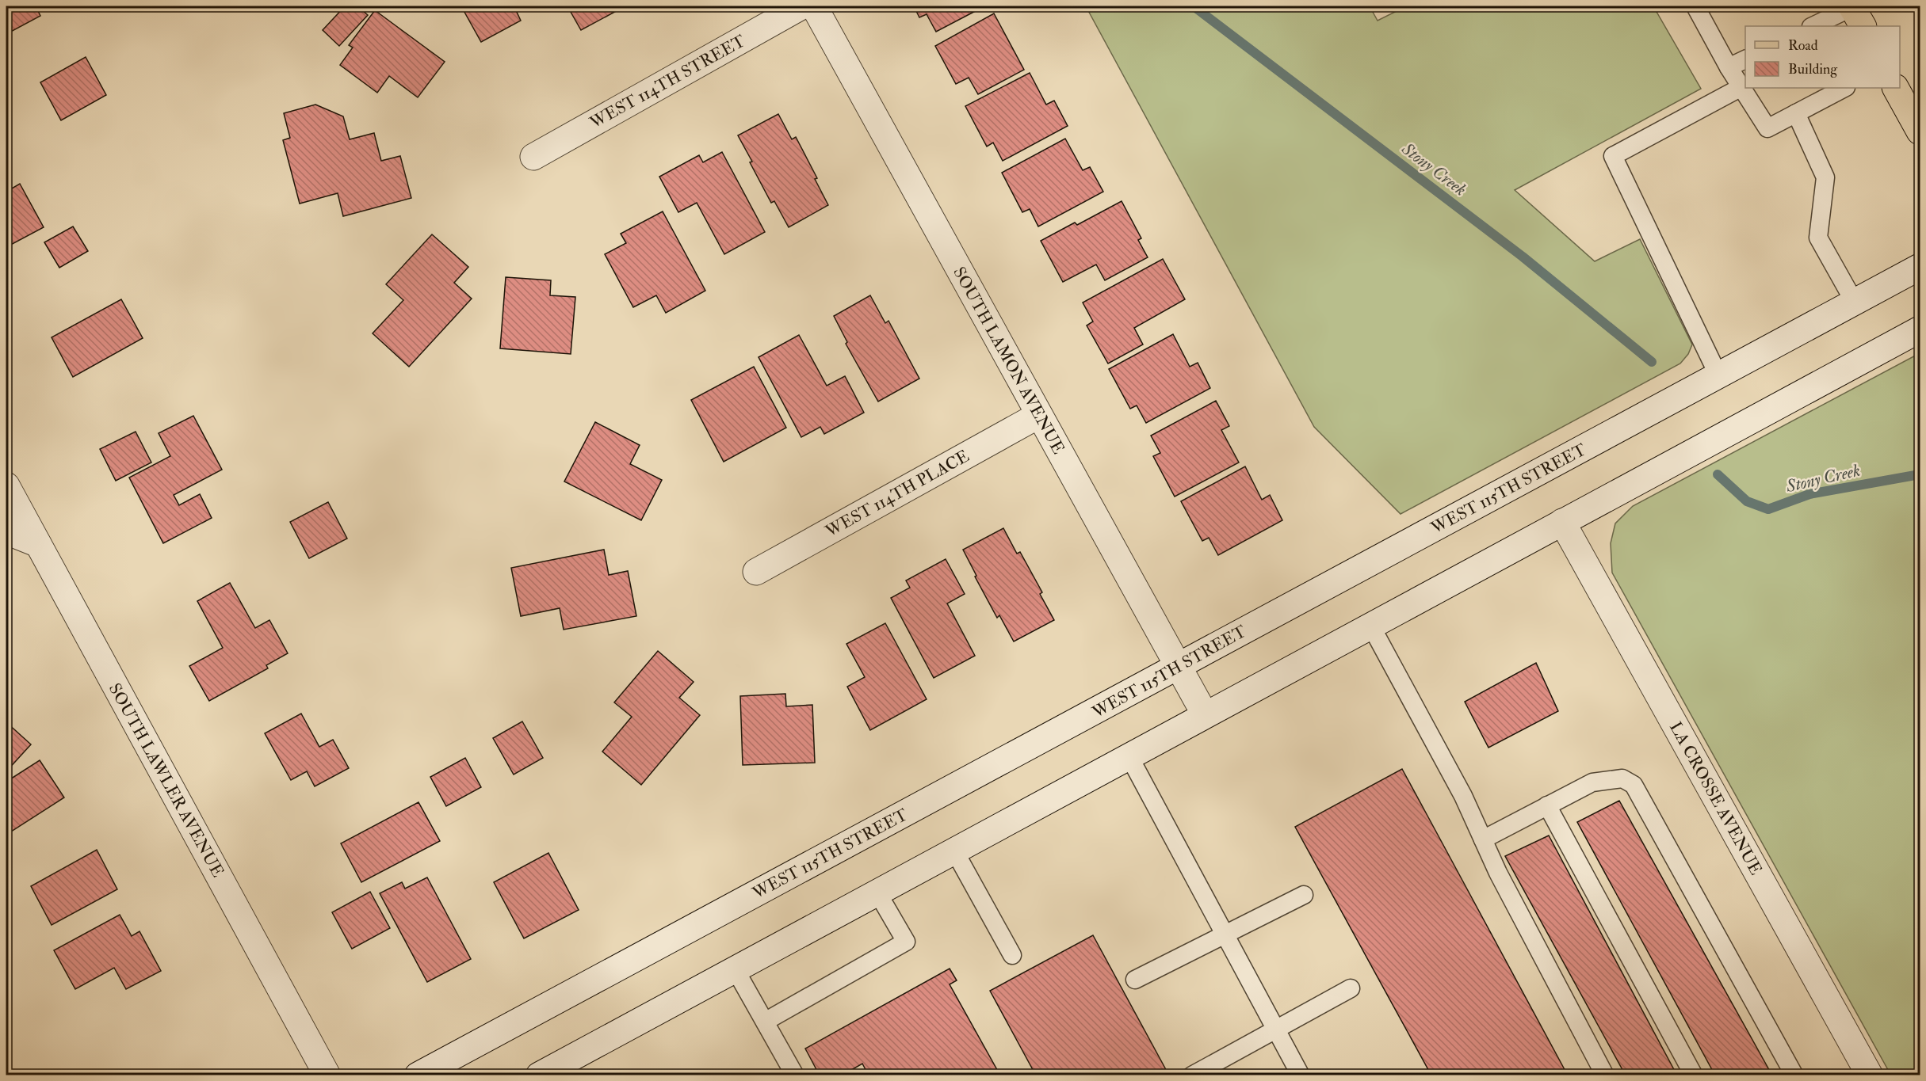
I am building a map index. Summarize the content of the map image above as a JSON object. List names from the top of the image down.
{
  "streets": {
    "street": [
      "WEST 114TH STREET",
      "SOUTH LAMON AVENUE",
      "WEST 115TH STREET",
      "WEST 114TH PLACE",
      "SOUTH LAWLER AVENUE",
      "LA CROSSE AVENUE"
    ]
  },
  "crossings": [
    ["SOUTH LAMON AVENUE", "WEST 115TH STREET"],
    ["SOUTH LAMON AVENUE", "WEST 114TH PLACE"]
  ],
  "water": ["Stony Creek"],
  "legend": ["Road", "Building"]
}
